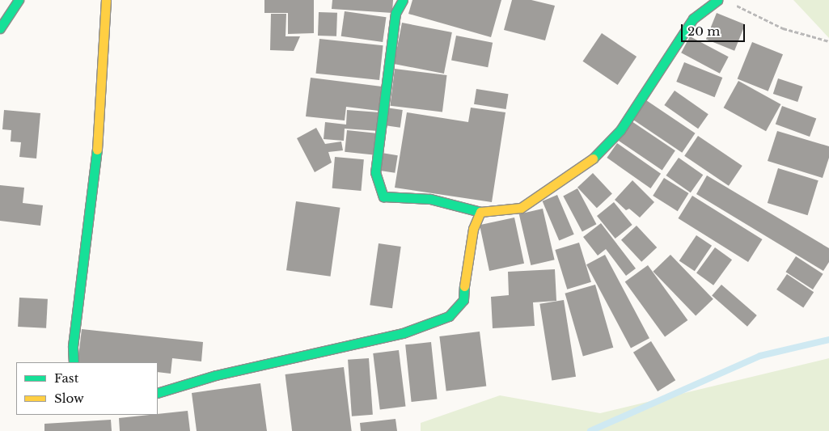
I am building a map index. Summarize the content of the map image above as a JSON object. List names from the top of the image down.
{
  "legend": ["Fast", "Slow"],
  "scale_bar": "20 m"
}
